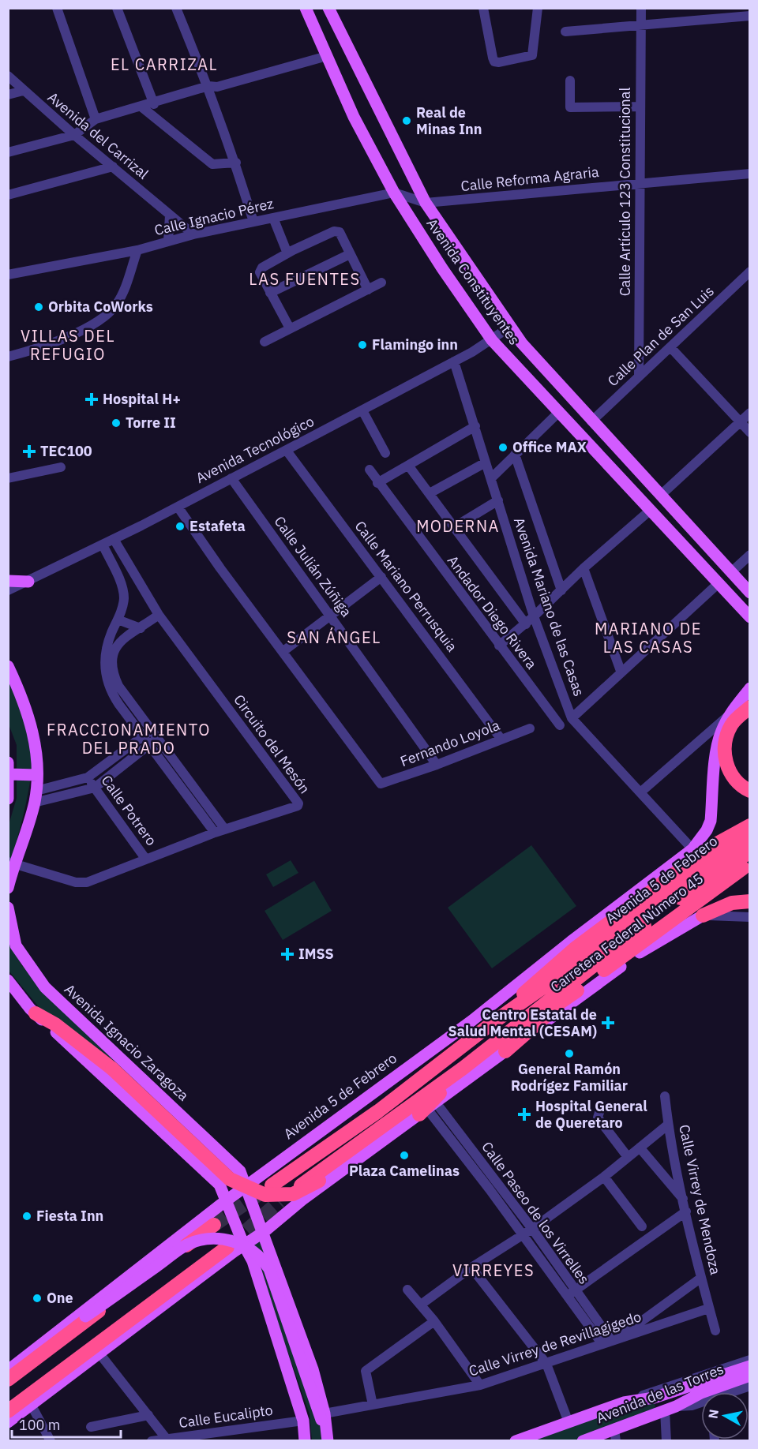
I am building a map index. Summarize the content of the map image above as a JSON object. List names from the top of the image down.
{
  "streets": {
    "highway": ["Avenida 5 de Febrero", "Carretera Federal Número 45"],
    "main road": ["Avenida Constituyentes", "Avenida Ignacio Zaragoza", "Avenida de las Torres"],
    "street": [
      "Avenida del Carrizal",
      "Calle Reforma Agraria",
      "Calle Artículo 123 Constitucional",
      "Calle Ignacio Pérez",
      "Calle Plan de San Luis",
      "Avenida Tecnológico",
      "Calle Julián Zúñiga",
      "Calle Mariano Perrusquia",
      "Avenida Mariano de las Casas",
      "Andador Diego Rivera",
      "Fernando Loyola",
      "Circuito del Mesón",
      "Calle Potrero",
      "Calle Virrey de Mendoza",
      "Calle Paseo de los Virrelles",
      "Calle Virrey de Revillagigedo",
      "Calle Eucalipto"
    ]
  },
  "crossings": [
    ["Avenida del Carrizal", "Calle Ignacio Pérez"],
    ["Calle Reforma Agraria", "Calle Artículo 123 Constitucional"],
    ["Calle Reforma Agraria", "Avenida Constituyentes"],
    ["Calle Artículo 123 Constitucional", "Calle Plan de San Luis"],
    ["Calle Ignacio Pérez", "Avenida Constituyentes"],
    ["Avenida Constituyentes", "Calle Plan de San Luis"],
    ["Avenida Constituyentes", "Avenida Tecnológico"],
    ["Avenida Tecnológico", "Calle Julián Zúñiga"],
    ["Avenida Tecnológico", "Calle Mariano Perrusquia"],
    ["Avenida Tecnológico", "Avenida Mariano de las Casas"],
    ["Avenida Tecnológico", "Circuito del Mesón"],
    ["Calle Julián Zúñiga", "Fernando Loyola"],
    ["Calle Mariano Perrusquia", "Fernando Loyola"],
    ["Avenida Mariano de las Casas", "Avenida 5 de Febrero"],
    ["Circuito del Mesón", "Calle Potrero"],
    ["Avenida 5 de Febrero", "Carretera Federal Número 45"],
    ["Avenida 5 de Febrero", "Avenida Ignacio Zaragoza"],
    ["Avenida 5 de Febrero", "Calle Paseo de los Virrelles"],
    ["Avenida Ignacio Zaragoza", "Calle Virrey de Revillagigedo"],
    ["Calle Virrey de Mendoza", "Calle Virrey de Revillagigedo"],
    ["Calle Paseo de los Virrelles", "Calle Virrey de Revillagigedo"]
  ],
  "districts": [
    "EL CARRIZAL",
    "LAS FUENTES",
    "VILLAS DEL REFUGIO",
    "MODERNA",
    "MARIANO DE LAS CASAS",
    "SAN ÁNGEL",
    "FRACCIONAMIENTO DEL PRADO",
    "VIRREYES"
  ],
  "places": {
    "other": [
      "Real de Minas Inn",
      "Orbita CoWorks",
      "Flamingo inn",
      "Torre II",
      "Office MAX",
      "Estafeta",
      "General Ramón Rodrígez Familiar",
      "Plaza Camelinas",
      "Fiesta Inn",
      "One"
    ],
    "health": [
      "Hospital H+",
      "TEC100",
      "IMSS",
      "Centro Estatal de Salud Mental (CESAM)",
      "Hospital General de Queretaro"
    ]
  },
  "scale_bar": "100 m",
  "north": "left"
}
